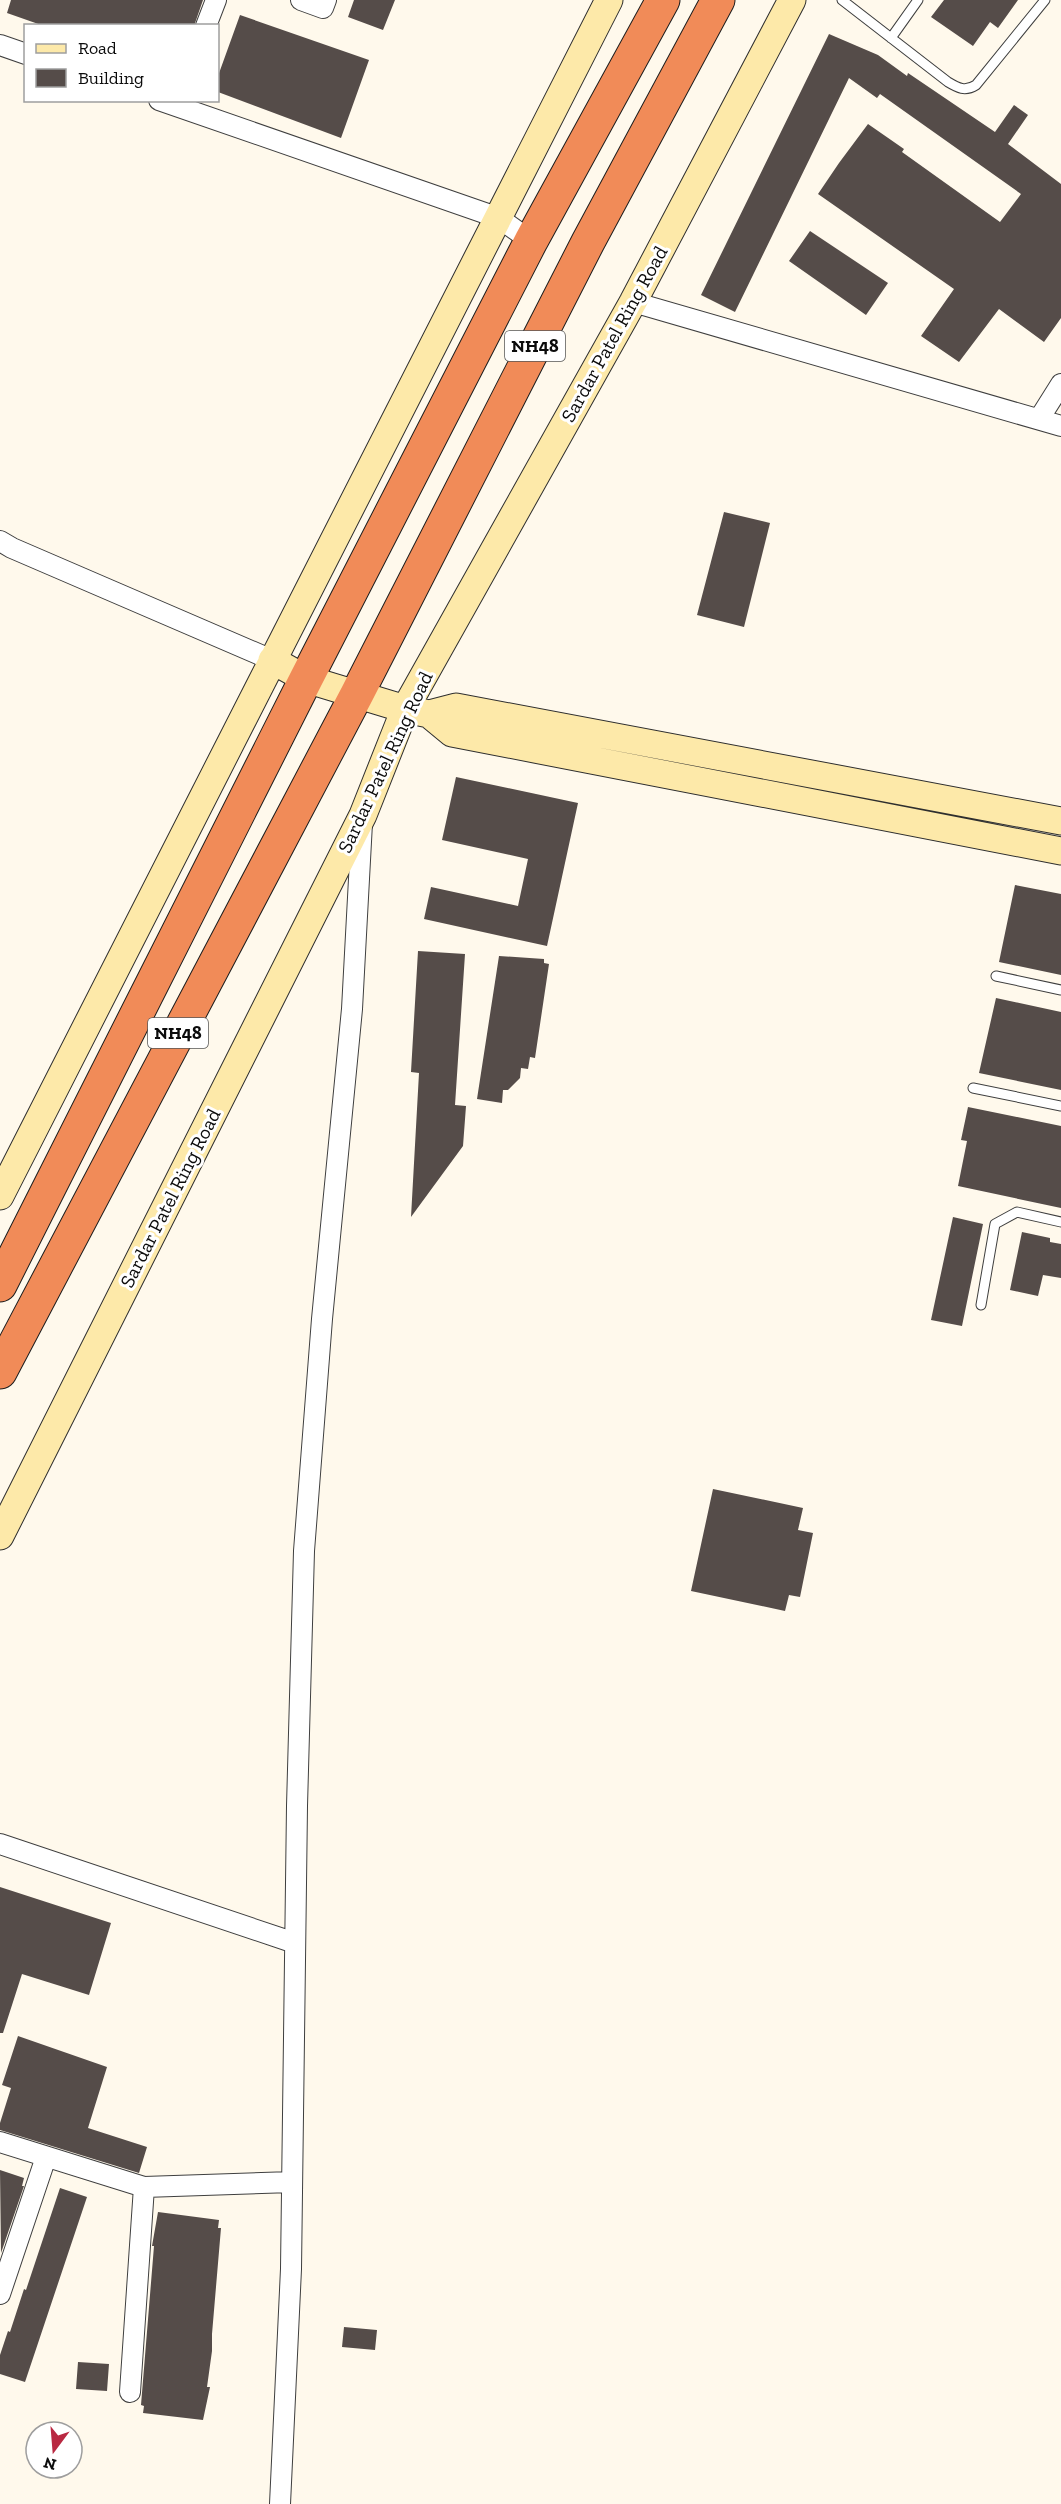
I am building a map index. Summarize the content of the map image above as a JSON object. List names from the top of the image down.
{
  "streets": {
    "highway": ["NH48"],
    "street": ["Sardar Patel Ring Road"]
  },
  "legend": ["Road", "Building"],
  "north": "bottom"
}
